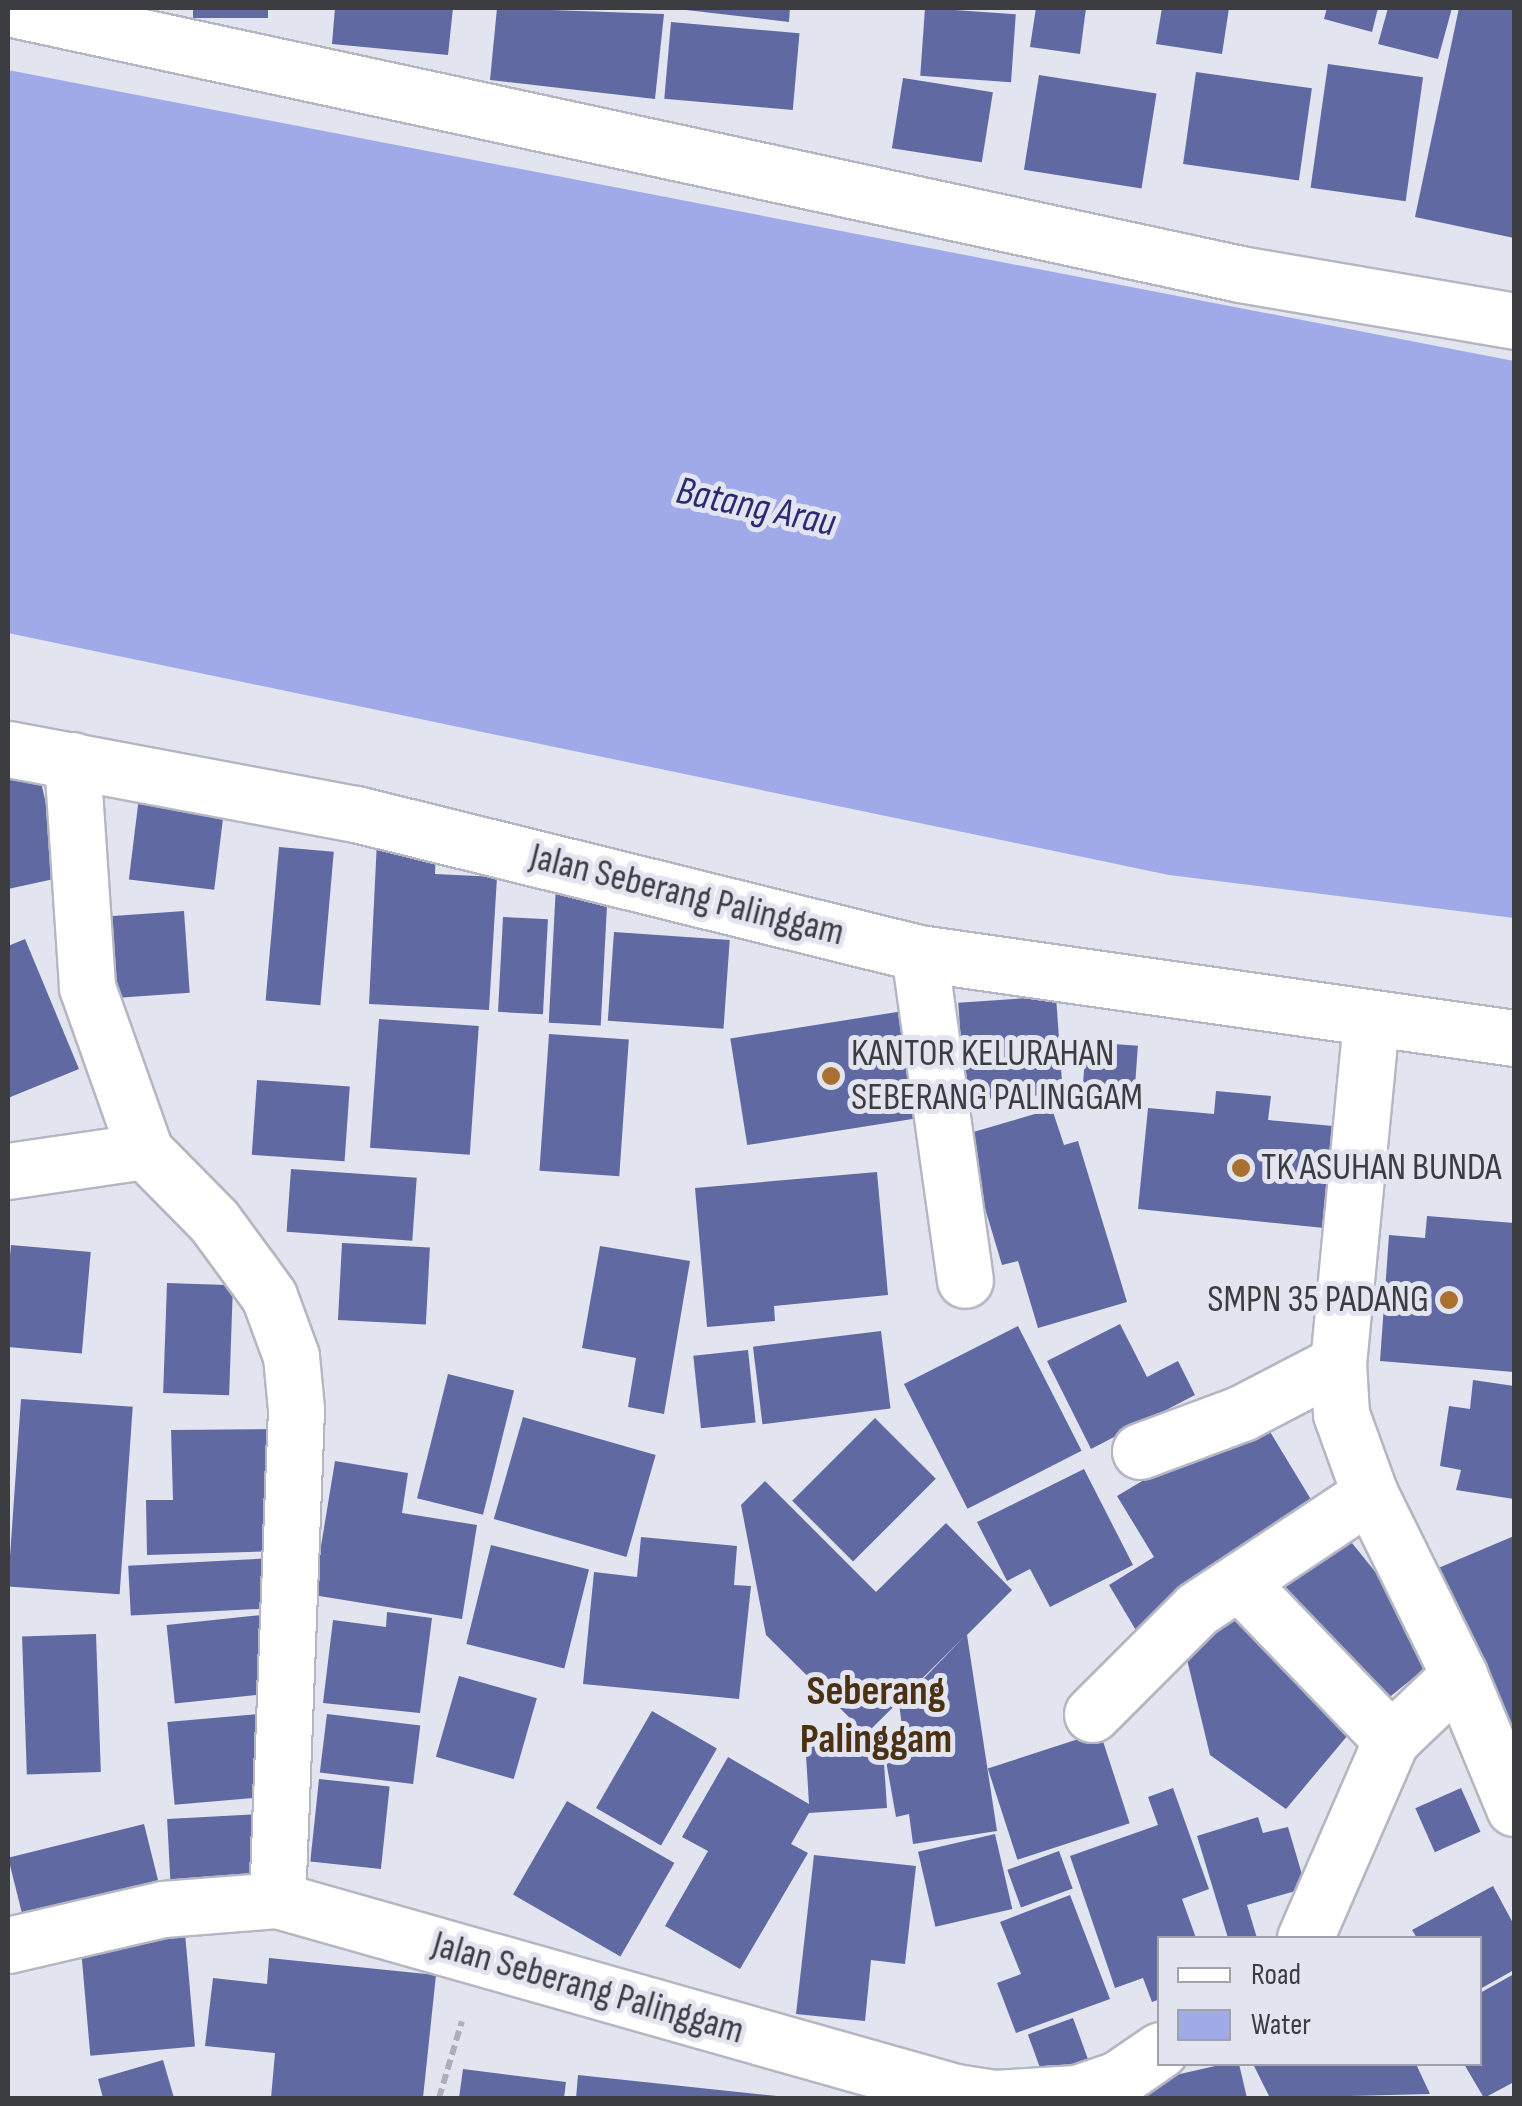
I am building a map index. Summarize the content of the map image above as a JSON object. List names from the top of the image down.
{
  "streets": {
    "street": ["Jalan Seberang Palinggam"]
  },
  "districts": ["Seberang Palinggam"],
  "water": ["Batang Arau"],
  "places": ["KANTOR KELURAHAN SEBERANG PALINGGAM", "TK ASUHAN BUNDA", "SMPN 35 PADANG"],
  "legend": ["Road", "Water"]
}
